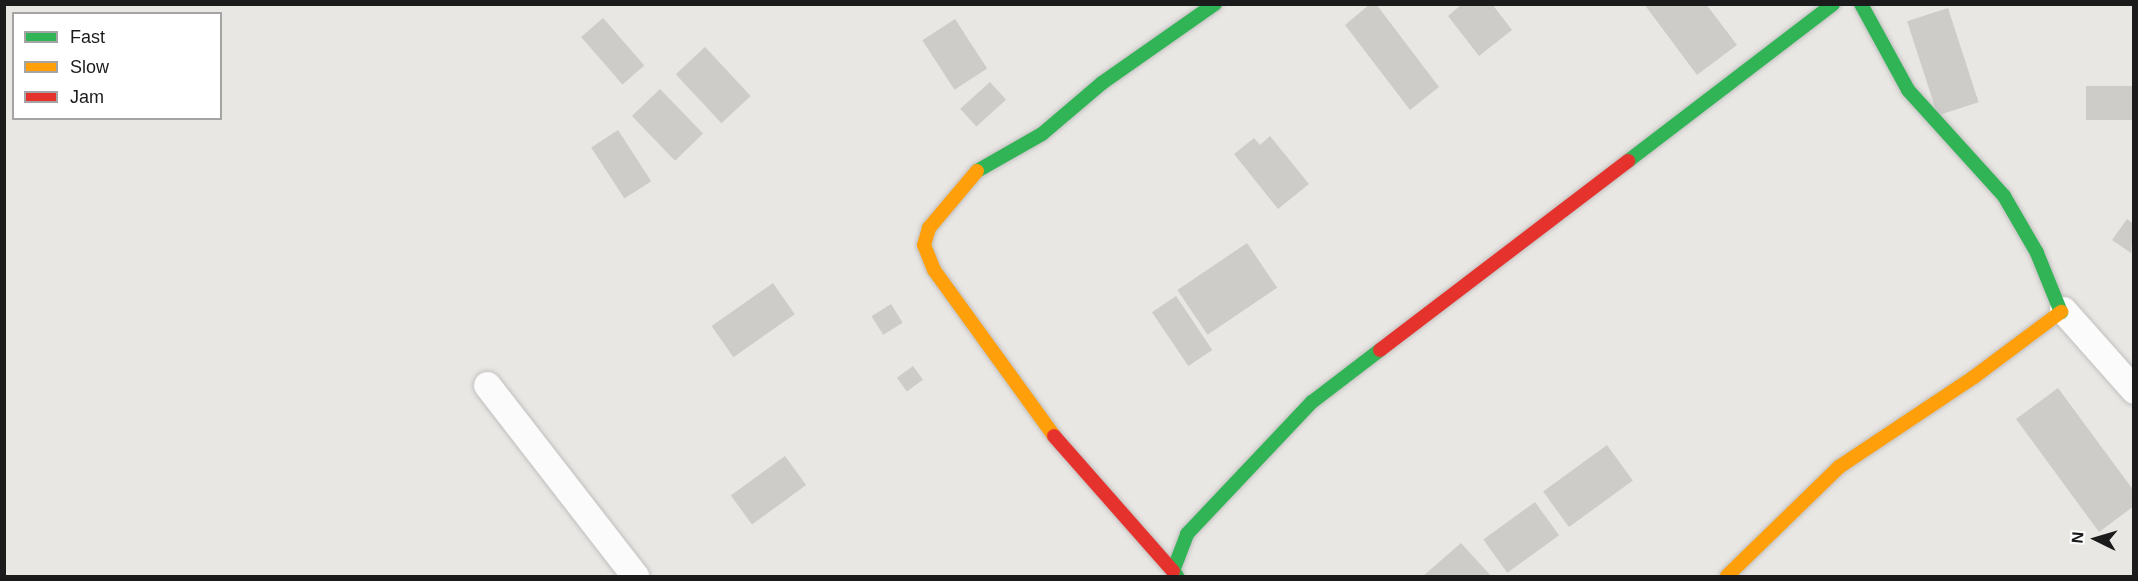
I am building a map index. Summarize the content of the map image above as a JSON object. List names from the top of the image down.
{
  "legend": ["Fast", "Slow", "Jam"],
  "north": "left"
}
